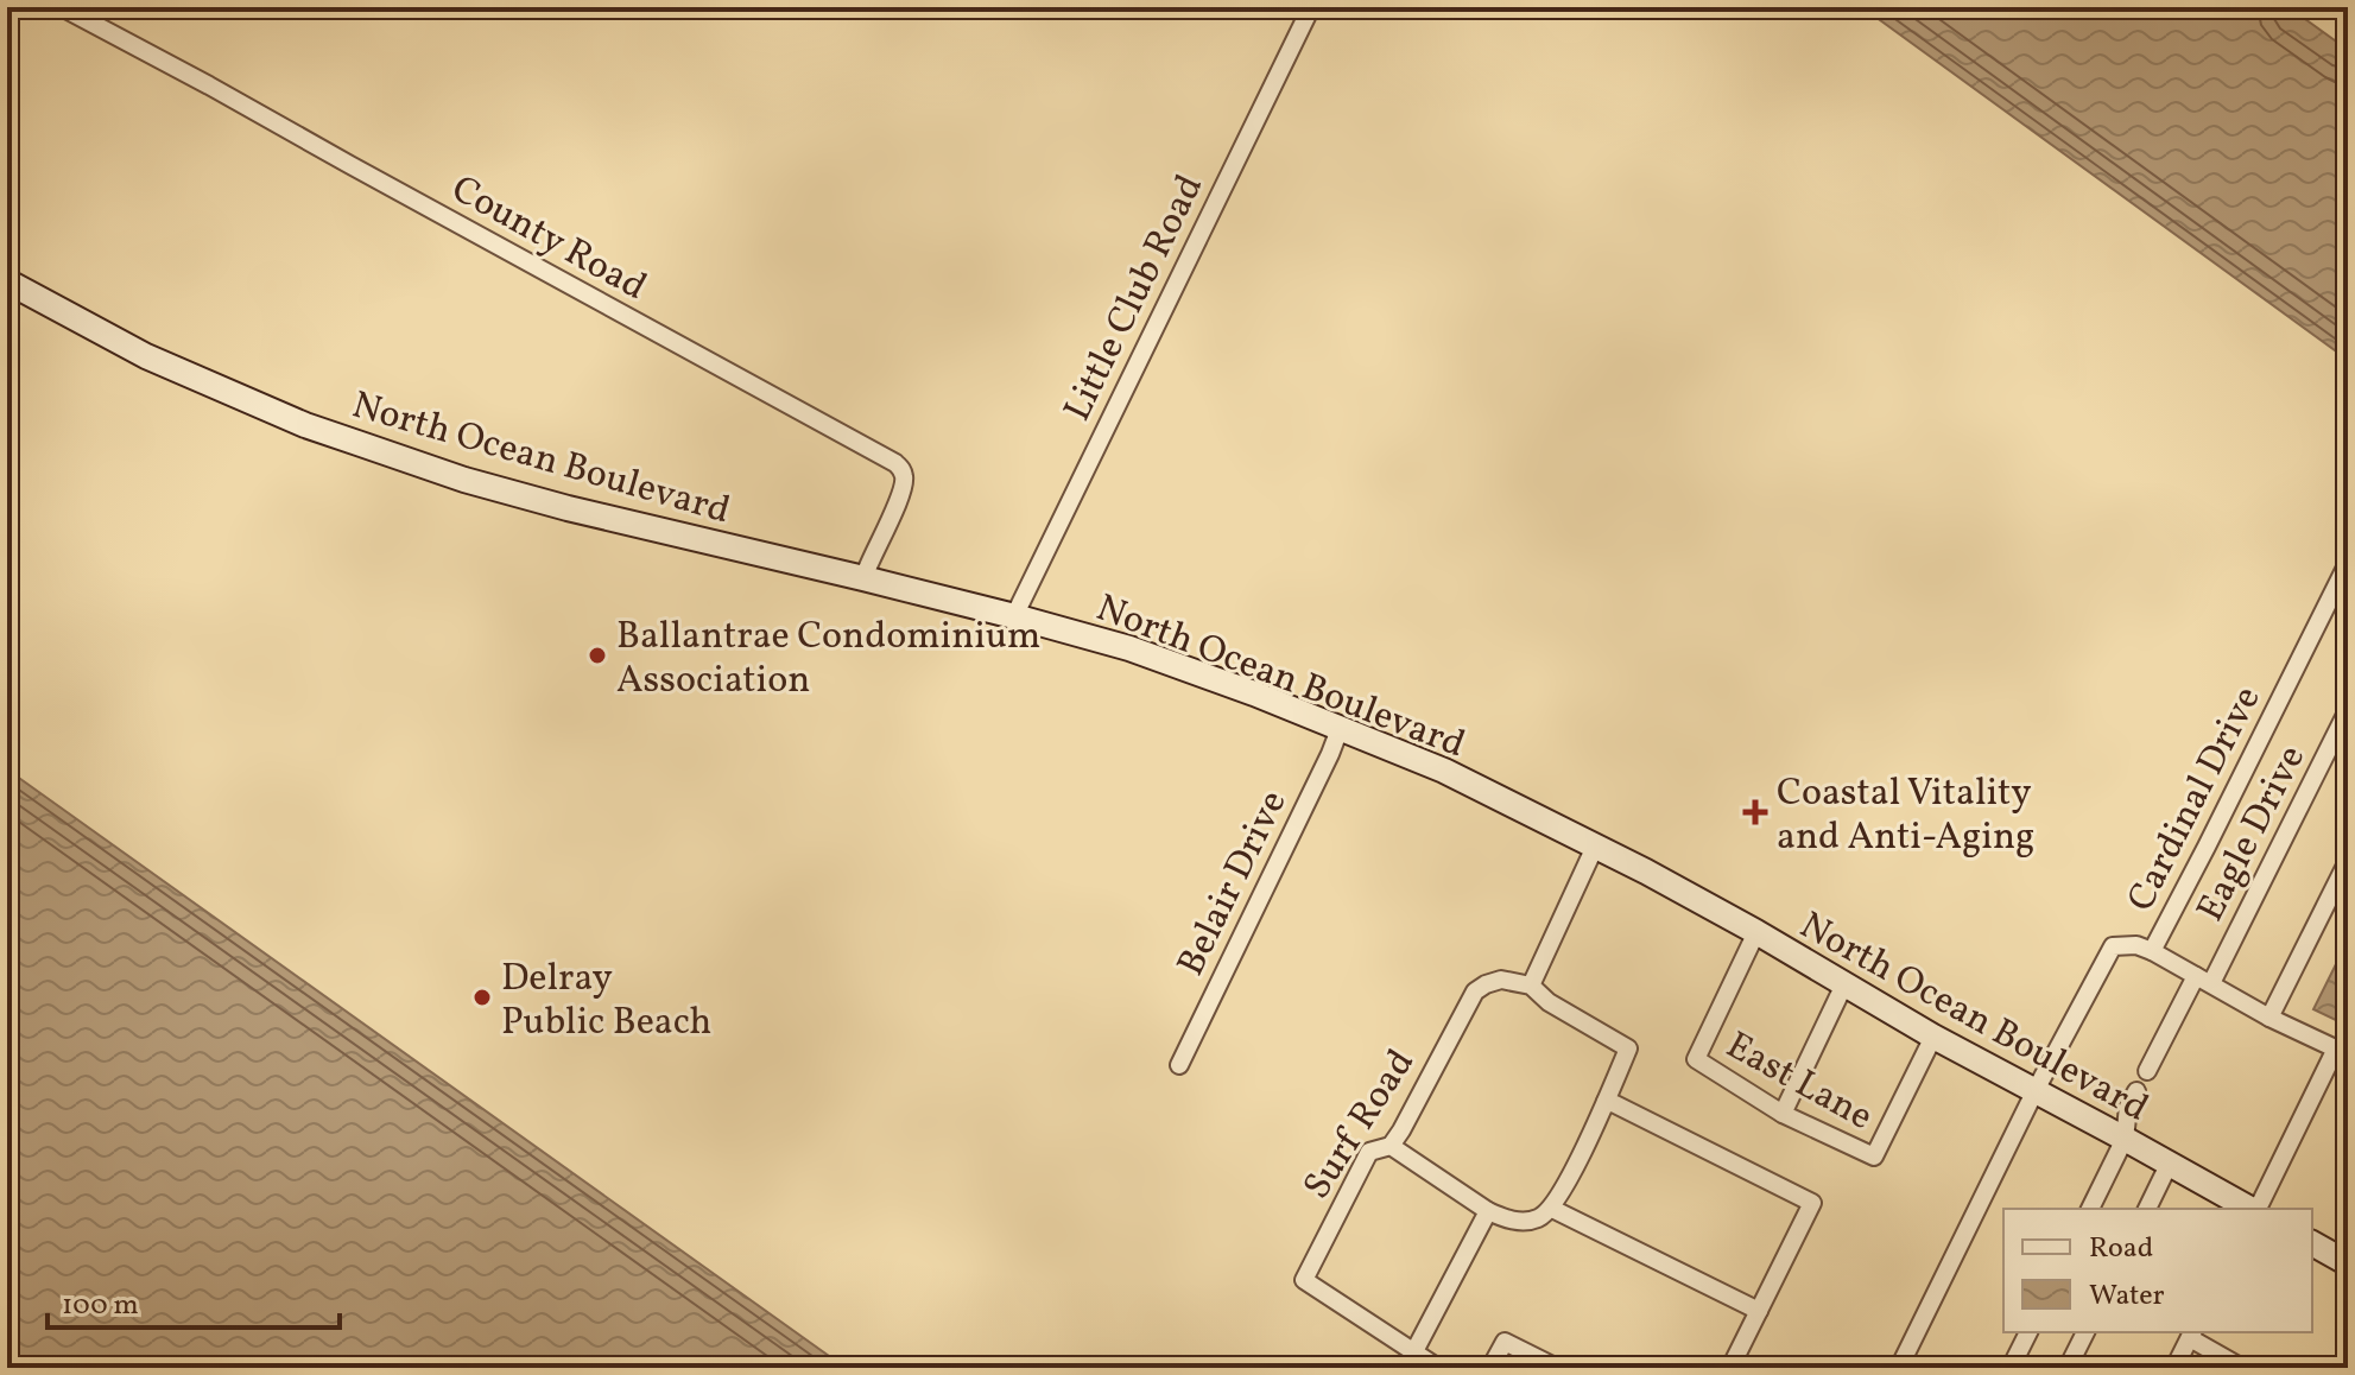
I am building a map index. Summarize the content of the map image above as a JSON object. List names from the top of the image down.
{
  "streets": {
    "main road": ["North Ocean Boulevard"],
    "street": [
      "County Road",
      "Little Club Road",
      "Cardinal Drive",
      "Eagle Drive",
      "Belair Drive",
      "East Lane",
      "Surf Road"
    ]
  },
  "crossings": [
    ["County Road", "North Ocean Boulevard"],
    ["Little Club Road", "North Ocean Boulevard"],
    ["North Ocean Boulevard", "Cardinal Drive"],
    ["North Ocean Boulevard", "Belair Drive"],
    ["North Ocean Boulevard", "East Lane"]
  ],
  "places": {
    "other": ["Ballantrae Condominium Association", "Delray Public Beach"],
    "health": ["Coastal Vitality and Anti-Aging"]
  },
  "legend": ["Road", "Water"],
  "scale_bar": "100 m"
}
